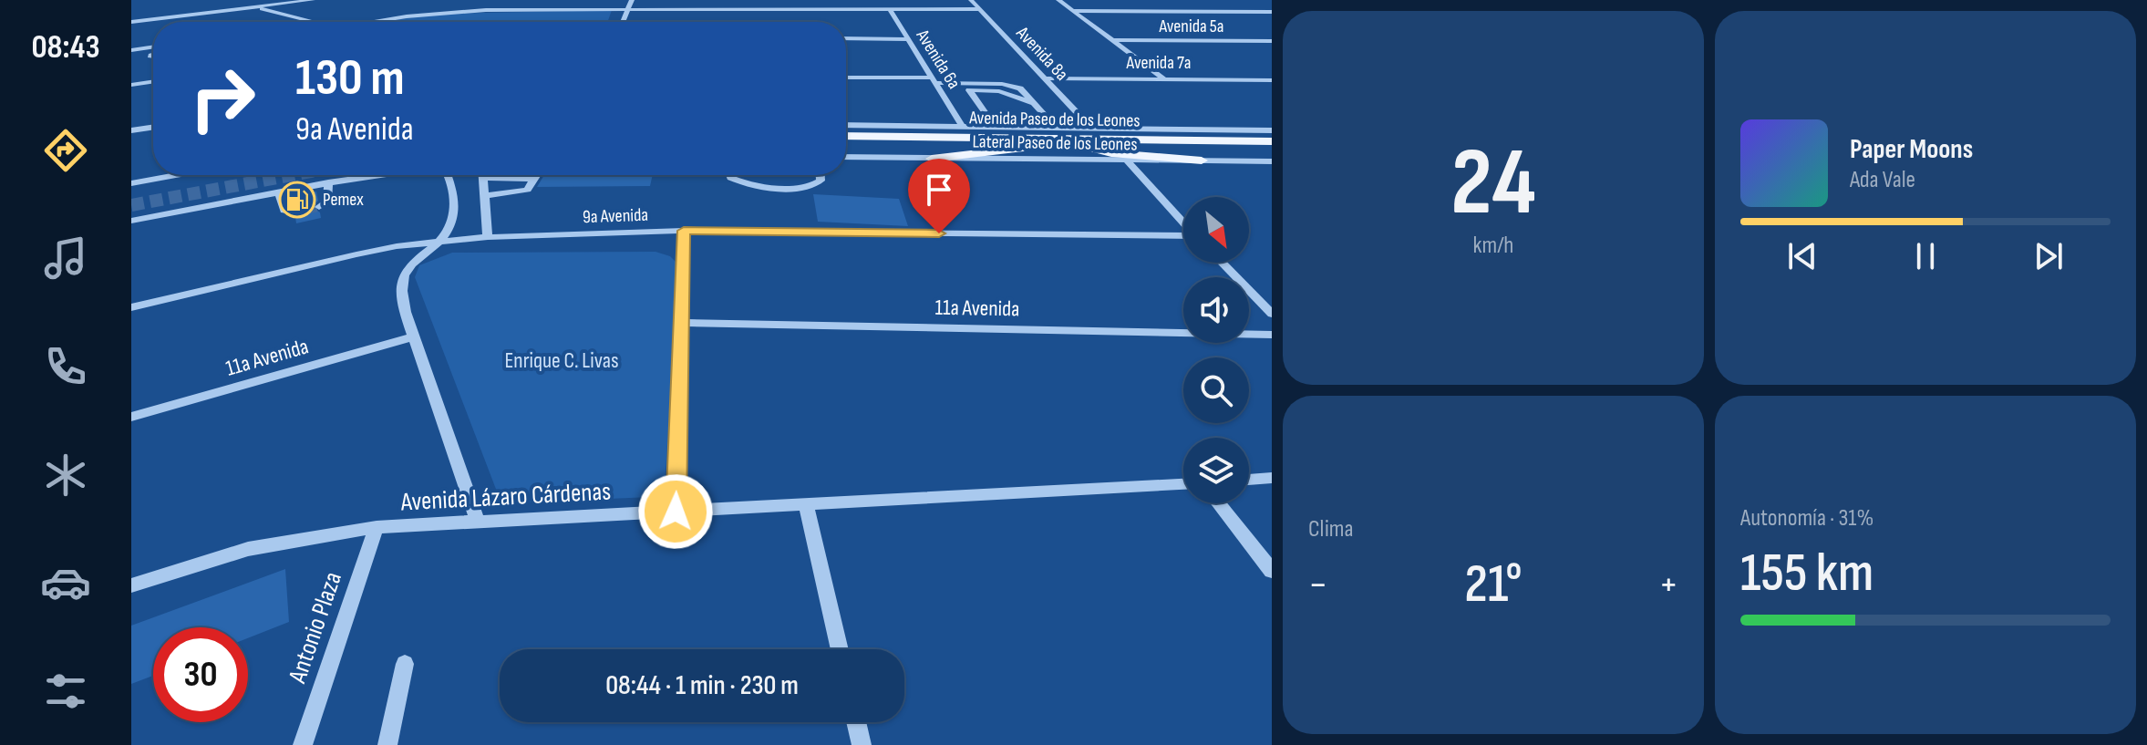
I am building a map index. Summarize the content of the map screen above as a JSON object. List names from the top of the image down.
{
  "streets": {
    "main road": ["Avenida Paseo de los Leones"],
    "street": [
      "Avenida 5a",
      "Avenida 8a",
      "Avenida 6a",
      "Avenida 7a",
      "Lateral Paseo de los Leones",
      "9a Avenida",
      "11a Avenida",
      "Avenida Lázaro Cárdenas",
      "Antonio Plaza"
    ]
  },
  "crossings": [
    ["Avenida 8a", "Avenida 7a"],
    ["Avenida 8a", "Lateral Paseo de los Leones"],
    ["Avenida 6a", "Lateral Paseo de los Leones"],
    ["Avenida Lázaro Cárdenas", "Antonio Plaza"]
  ],
  "parks": ["Enrique C. Livas"],
  "places": {
    "fuel station": ["Pemex"]
  },
  "north": "bottom right",
  "page": {
    "tabs": "08:43",
    "tile": [
      ["24", "km/h"],
      "Clima",
      ["Autonomía · 31%", "155 km"]
    ],
    "turn": ["130 m", "9a Avenida"],
    "song": ["Paper Moons", "Ada Vale"],
    "heat": ["−", "21°", "+"],
    "limit": "30",
    "trip": "08:44 · 1 min · 230 m"
  }
}
